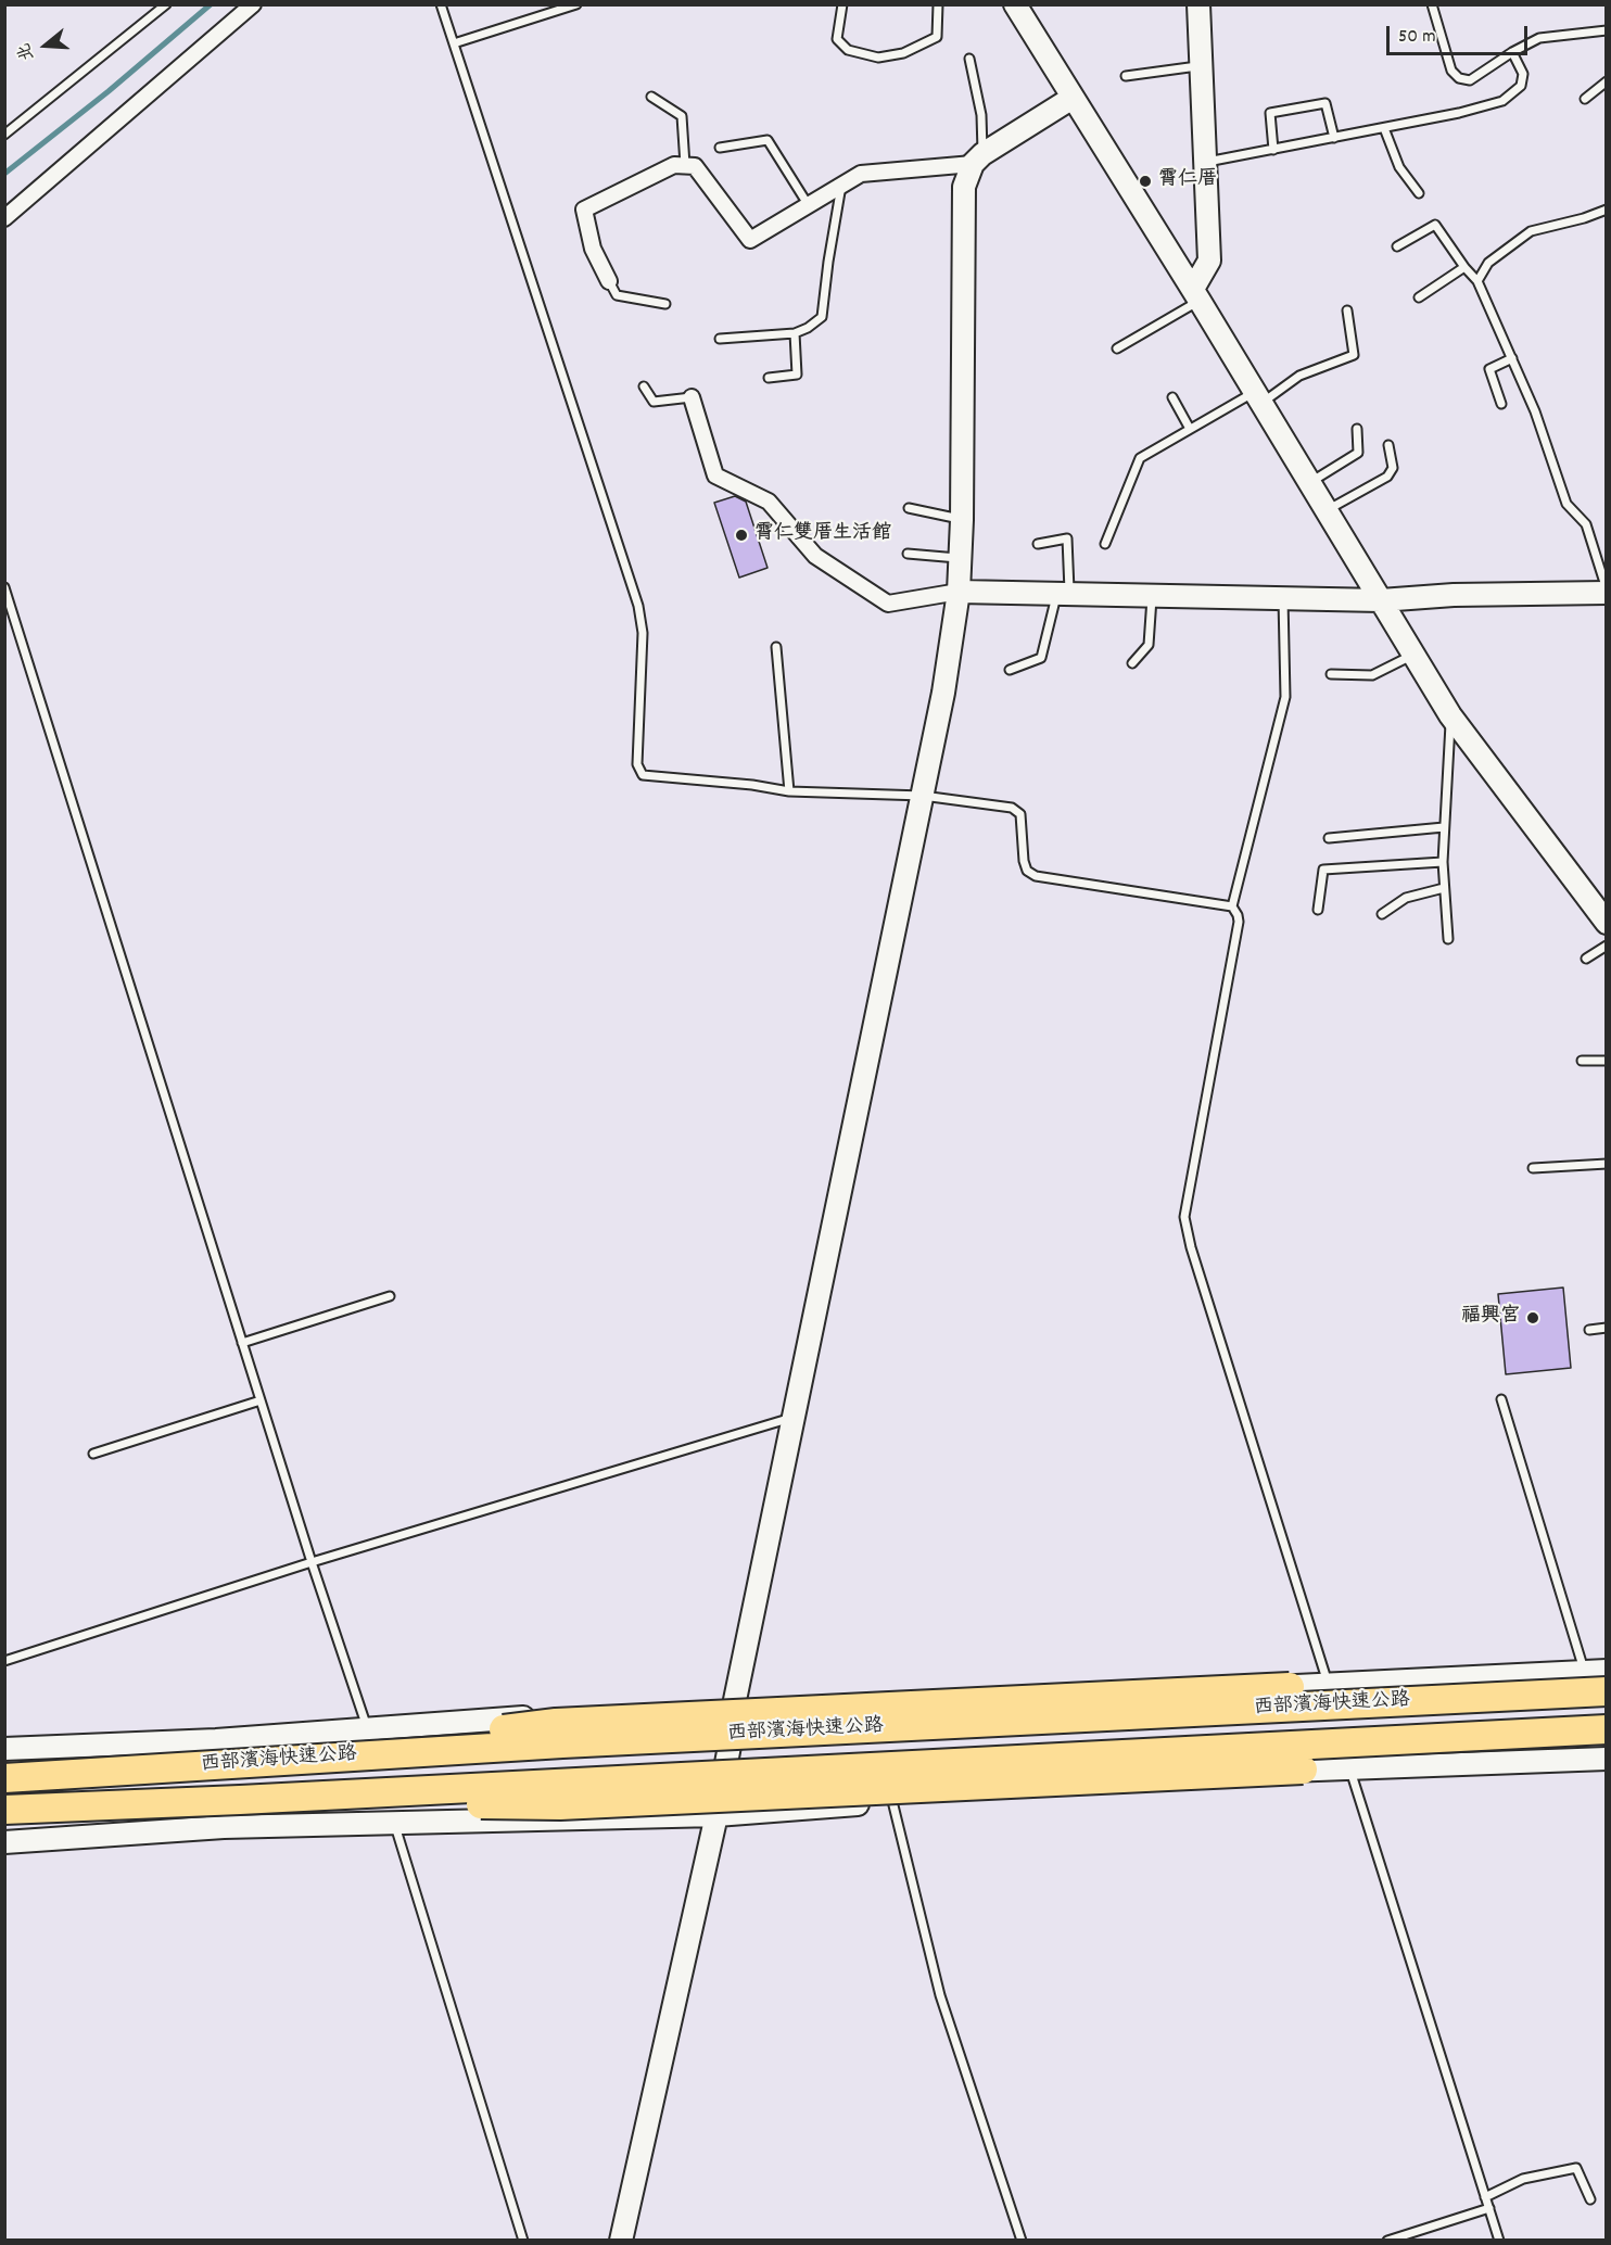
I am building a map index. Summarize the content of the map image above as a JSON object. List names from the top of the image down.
{
  "streets": {
    "highway": ["西部濱海快速公路"]
  },
  "places": ["霄仁厝", "霄仁雙厝生活館", "福興宮"],
  "scale_bar": "50 m",
  "north": "left"
}
